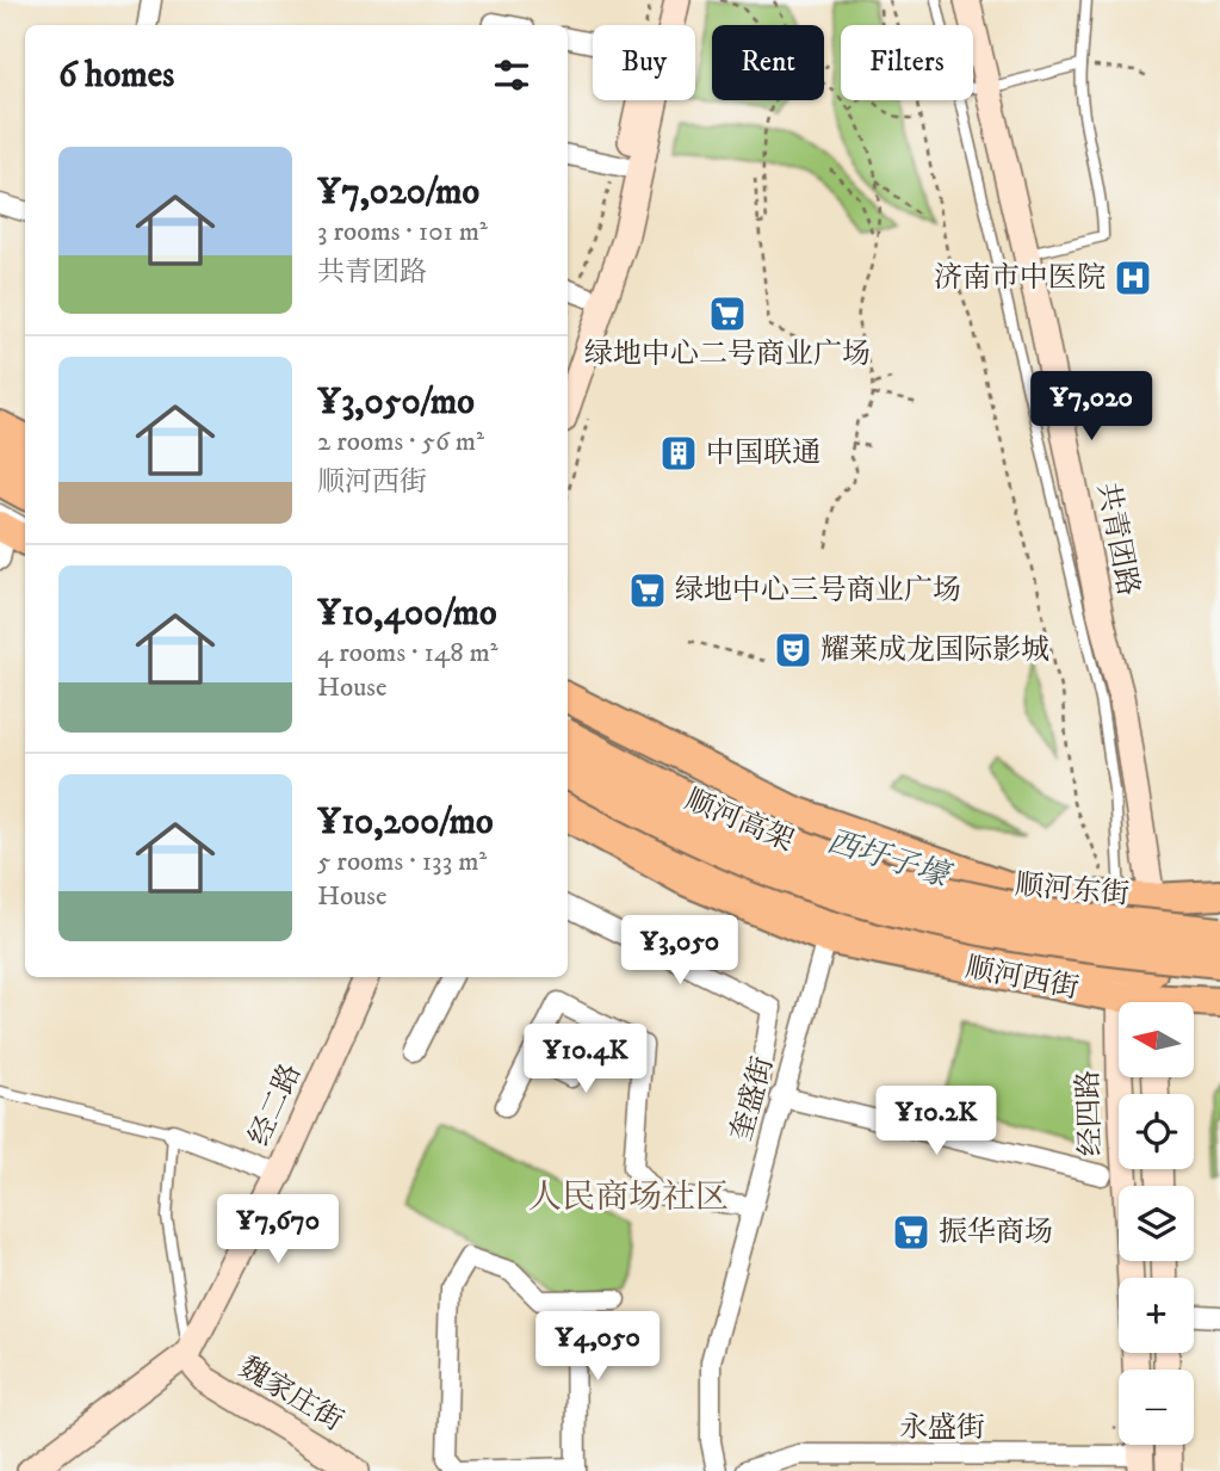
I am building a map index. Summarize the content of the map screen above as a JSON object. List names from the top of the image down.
{
  "streets": {
    "highway": ["顺河高架"],
    "main road": ["顺河东街", "顺河西街"],
    "street": [
      "共青团路",
      "奎盛街",
      "经二路",
      "经四路",
      "魏家庄街",
      "永盛街"
    ]
  },
  "crossings": [
    ["共青团路", "顺河东街"],
    ["顺河东街", "经四路"],
    ["顺河西街", "奎盛街"],
    ["顺河西街", "经四路"],
    ["经二路", "魏家庄街"]
  ],
  "districts": ["人民商场社区"],
  "water": ["西圩子壕"],
  "places": {
    "hospital": ["济南市中医院"],
    "supermarket": ["绿地中心二号商业广场", "绿地中心三号商业广场", "振华商场"],
    "building": ["中国联通"],
    "theatre": ["耀莱成龙国际影城"]
  },
  "north": "left",
  "page": {
    "chip": ["Buy", "Rent", "Filters"],
    "heading": "6 homes",
    "list": [
      {
        "name": "¥7,020/mo",
        "note": "3 rooms · 101 m² · 共青团路"
      },
      {
        "name": "¥3,050/mo",
        "note": "2 rooms · 56 m² · 顺河西街"
      },
      {
        "name": "¥10,400/mo",
        "note": "4 rooms · 148 m² · House"
      },
      {
        "name": "¥10,200/mo",
        "note": "5 rooms · 133 m² · House"
      }
    ],
    "price": [
      "¥7,020",
      "¥3,050",
      "¥10.4K",
      "¥10.2K",
      "¥7,670",
      "¥4,050"
    ],
    "map_buttons": ["+", "−"]
  }
}
